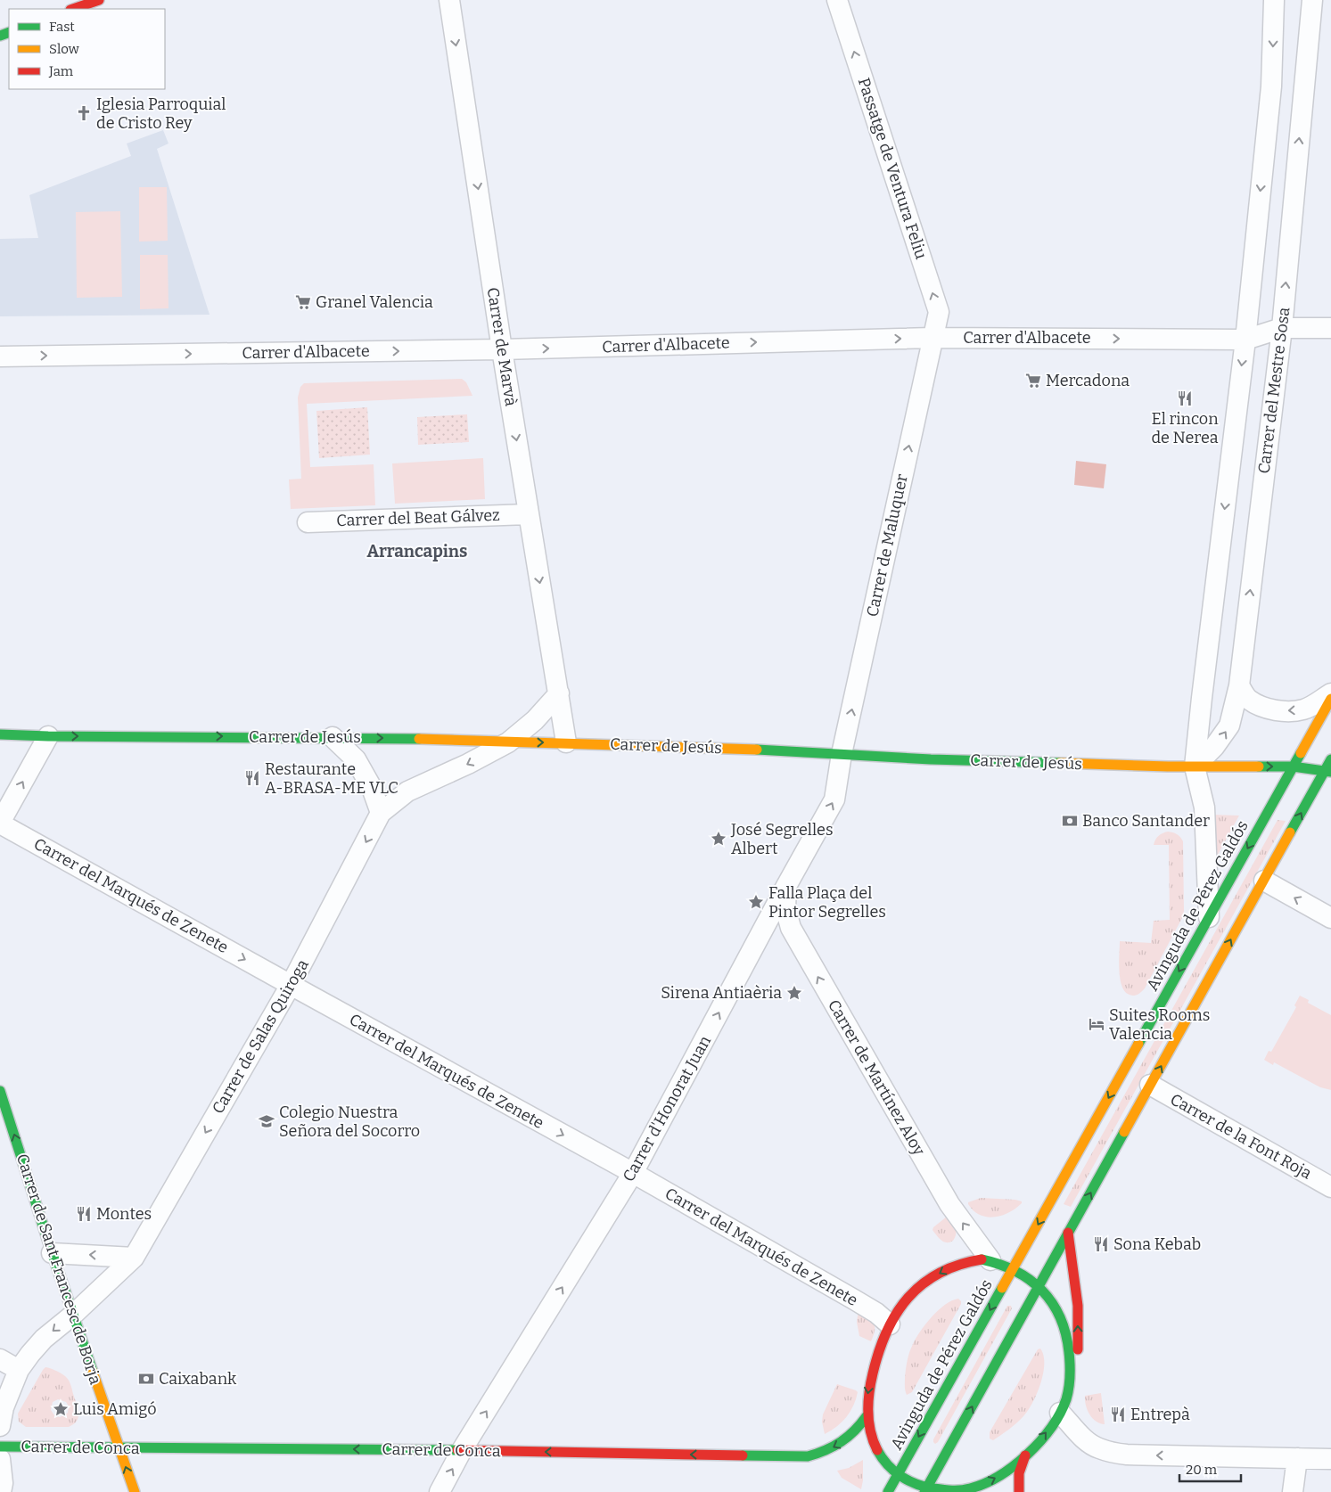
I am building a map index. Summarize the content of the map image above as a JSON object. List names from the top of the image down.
{
  "streets": {
    "main road": [
      "Carrer de Jesús",
      "Avinguda de Pérez Galdós",
      "Carrer de Sant Francesc de Borja",
      "Carrer de Conca"
    ],
    "street": [
      "Passatge de Ventura Feliu",
      "Carrer d'Albacete",
      "Carrer de Marvà",
      "Carrer del Mestre Sosa",
      "Carrer del Beat Gálvez",
      "Carrer de Maluquer",
      "Carrer del Marqués de Zenete",
      "Carrer de Salas Quiroga",
      "Carrer de Martínez Aloy",
      "Carrer d'Honorat Juan",
      "Carrer de la Font Roja"
    ]
  },
  "crossings": [
    ["Passatge de Ventura Feliu", "Carrer d'Albacete"],
    ["Passatge de Ventura Feliu", "Carrer de Maluquer"],
    ["Carrer d'Albacete", "Carrer de Marvà"],
    ["Carrer d'Albacete", "Carrer del Mestre Sosa"],
    ["Carrer d'Albacete", "Carrer de Maluquer"],
    ["Carrer de Marvà", "Carrer del Beat Gálvez"],
    ["Carrer de Marvà", "Carrer de Jesús"],
    ["Carrer del Mestre Sosa", "Carrer de Jesús"],
    ["Carrer de Maluquer", "Carrer de Jesús"],
    ["Carrer de Maluquer", "Carrer d'Honorat Juan"],
    ["Carrer de Jesús", "Avinguda de Pérez Galdós"],
    ["Carrer de Jesús", "Carrer de Salas Quiroga"],
    ["Carrer de Jesús", "Carrer d'Honorat Juan"],
    ["Carrer del Marqués de Zenete", "Avinguda de Pérez Galdós"],
    ["Carrer del Marqués de Zenete", "Carrer de Salas Quiroga"],
    ["Carrer del Marqués de Zenete", "Carrer d'Honorat Juan"],
    ["Avinguda de Pérez Galdós", "Carrer de Martínez Aloy"],
    ["Avinguda de Pérez Galdós", "Carrer de Conca"],
    ["Carrer de Salas Quiroga", "Carrer de Sant Francesc de Borja"],
    ["Carrer de Martínez Aloy", "Carrer d'Honorat Juan"],
    ["Carrer d'Honorat Juan", "Carrer de Conca"],
    ["Carrer de Sant Francesc de Borja", "Carrer de Conca"]
  ],
  "one_way": [
    "Passatge de Ventura Feliu",
    "Carrer d'Albacete",
    "Carrer de Marvà",
    "Carrer de Maluquer",
    "Carrer de Jesús",
    "Carrer del Marqués de Zenete",
    "Carrer de Salas Quiroga",
    "Carrer de Martínez Aloy",
    "Carrer d'Honorat Juan",
    "Carrer de Sant Francesc de Borja",
    "Carrer de Conca"
  ],
  "districts": ["Arrancapins"],
  "places": {
    "church": ["Iglesia Parroquial de Cristo Rey"],
    "supermarket": ["Granel Valencia", "Mercadona"],
    "restaurant": [
      "El rincon de Nerea",
      "Restaurante A-BRASA-ME VLC",
      "Montes",
      "Sona Kebab",
      "Entrepà"
    ],
    "bank": ["Banco Santander", "Caixabank"],
    "place": [
      "José Segrelles Albert",
      "Falla Plaça del Pintor Segrelles",
      "Sirena Antiaèria",
      "Luis Amigó"
    ],
    "hotel": ["Suites Rooms Valencia"],
    "school or university": ["Colegio Nuestra Señora del Socorro"]
  },
  "legend": ["Fast", "Slow", "Jam"],
  "scale_bar": "20 m"
}
